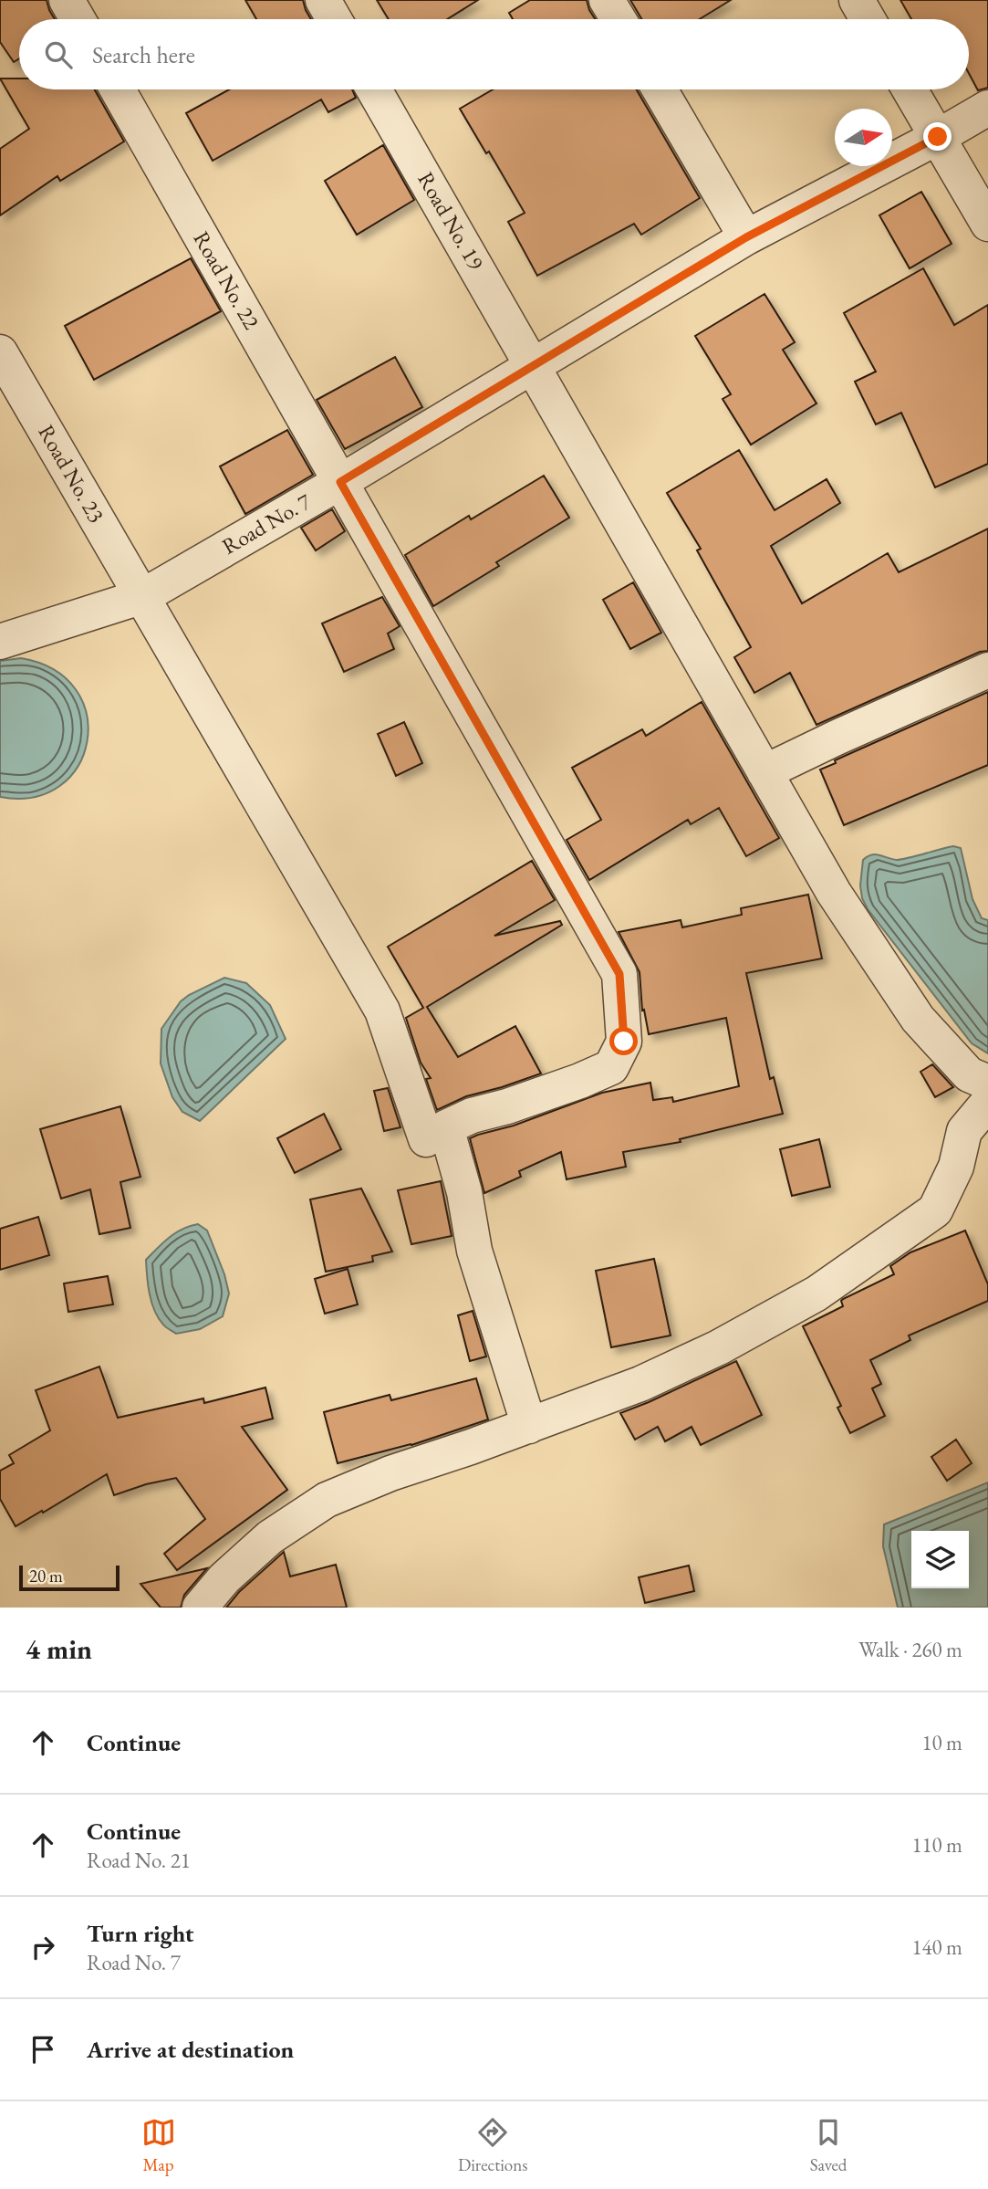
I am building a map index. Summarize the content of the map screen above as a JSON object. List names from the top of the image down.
{
  "streets": {
    "street": [
      "Road No. 19",
      "Road No. 22",
      "Road No. 23",
      "Road No. 7"
    ]
  },
  "crossings": [
    ["Road No. 19", "Road No. 7"],
    ["Road No. 22", "Road No. 23"],
    ["Road No. 22", "Road No. 7"],
    ["Road No. 23", "Road No. 7"]
  ],
  "scale_bar": "20 m",
  "north": "right",
  "page": {
    "search": "Search here",
    "scale": "20 m",
    "heading": ["4 min", "Walk · 260 m"],
    "list": [
      ["Continue", "10 m"],
      ["Continue", "Road No. 21", "110 m"],
      ["Turn right", "Road No. 7", "140 m"],
      "Arrive at destination"
    ],
    "nav": ["Map", "Directions", "Saved"]
  }
}
